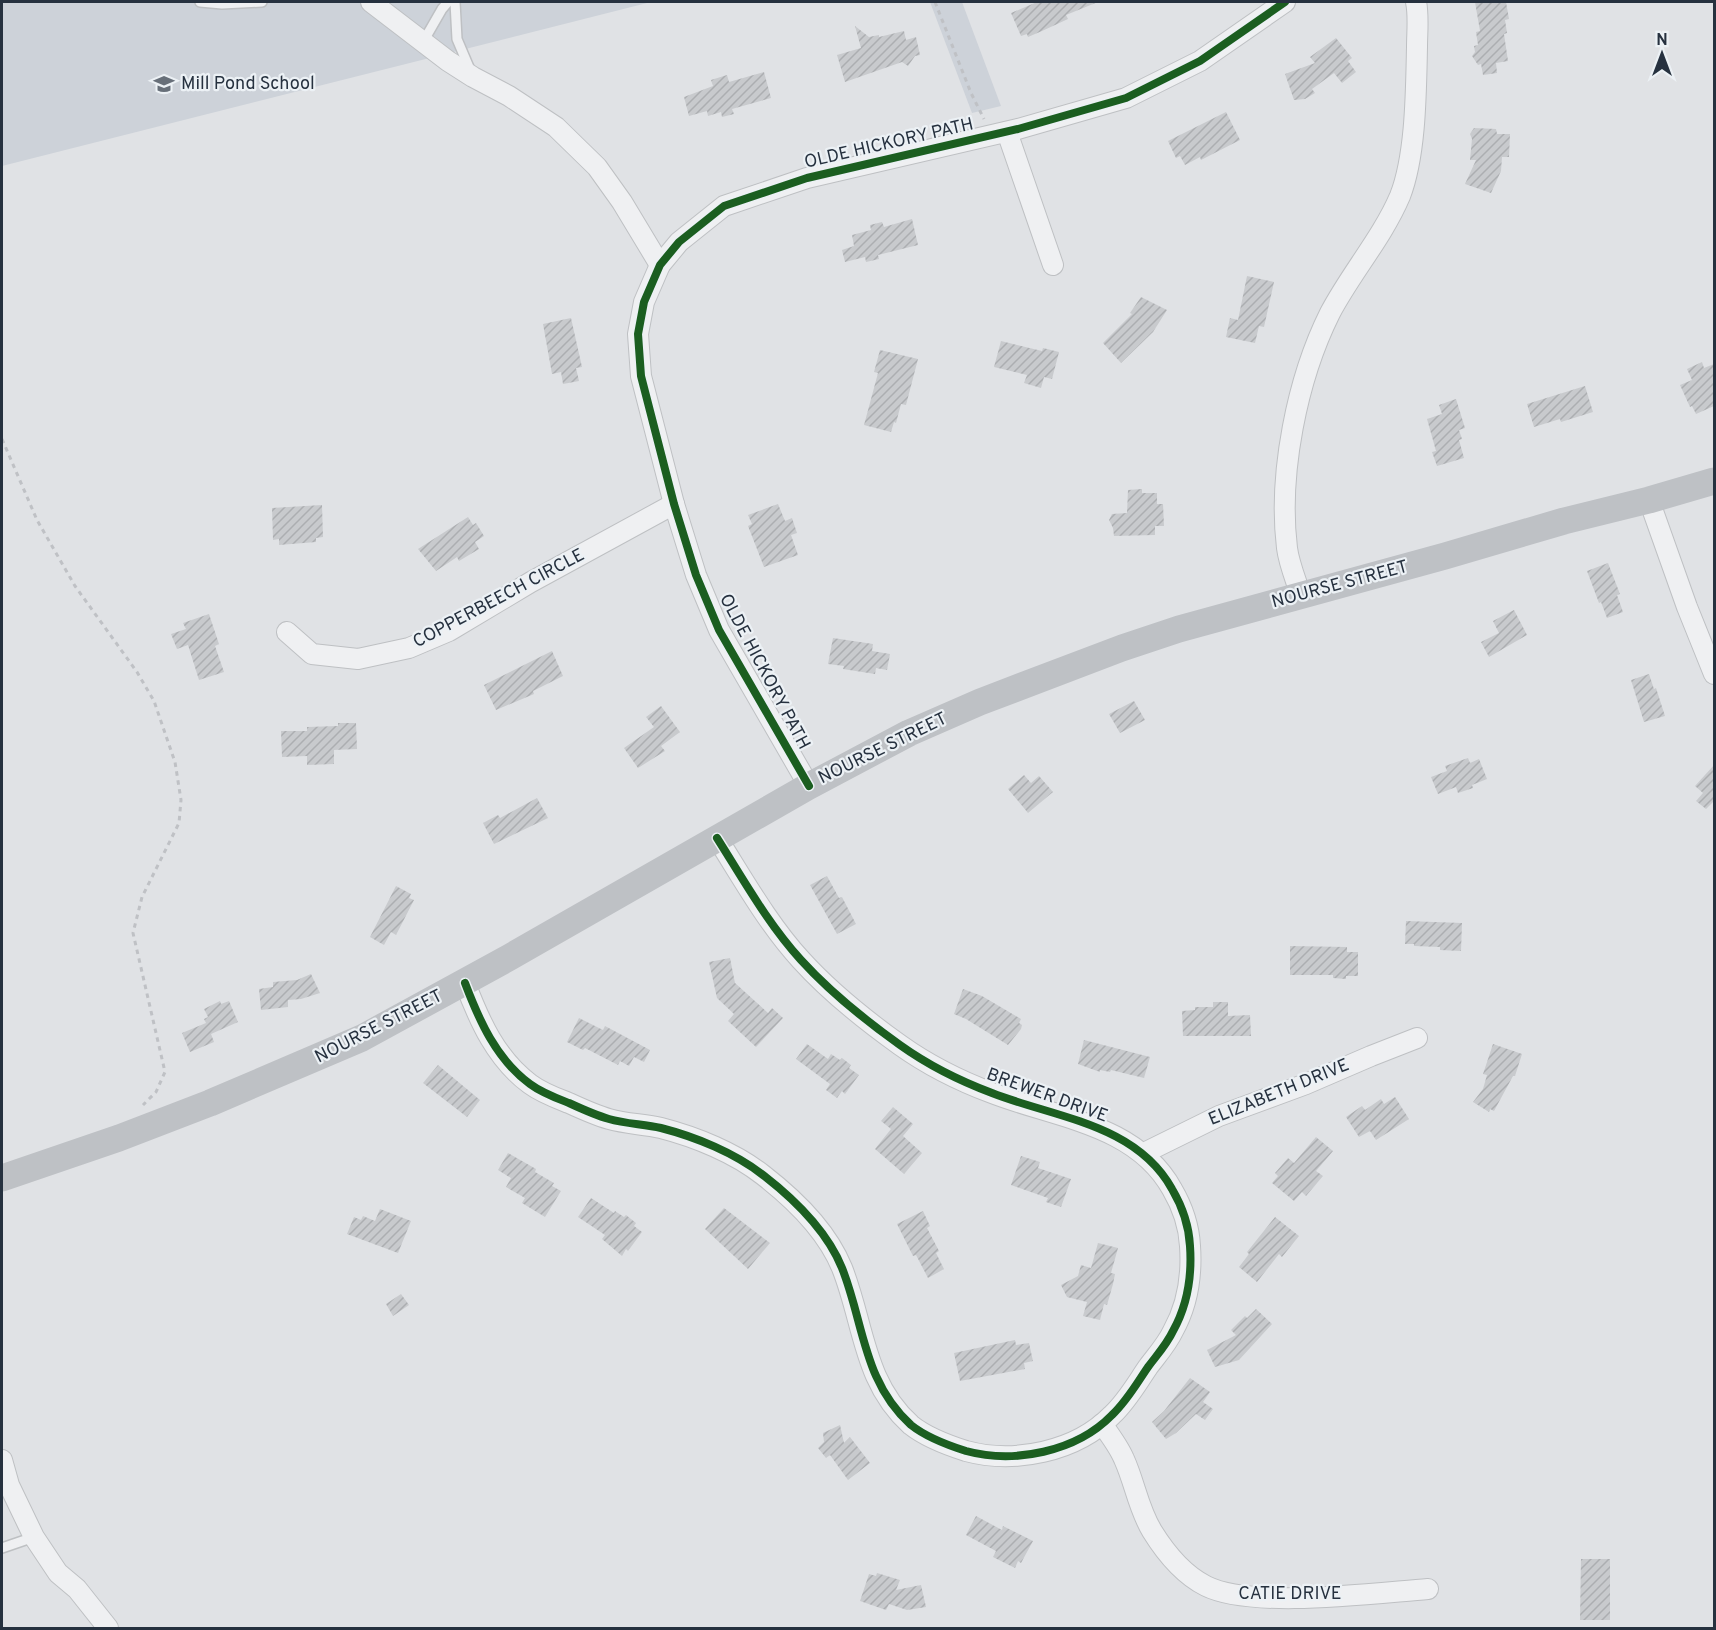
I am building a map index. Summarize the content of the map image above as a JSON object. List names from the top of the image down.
{
  "streets": {
    "main road": ["NOURSE STREET"],
    "street": [
      "OLDE HICKORY PATH",
      "COPPERBEECH CIRCLE",
      "ELIZABETH DRIVE",
      "BREWER DRIVE",
      "CATIE DRIVE"
    ]
  },
  "crossings": [
    ["OLDE HICKORY PATH", "NOURSE STREET"],
    ["OLDE HICKORY PATH", "COPPERBEECH CIRCLE"],
    ["NOURSE STREET", "BREWER DRIVE"],
    ["ELIZABETH DRIVE", "BREWER DRIVE"],
    ["BREWER DRIVE", "CATIE DRIVE"]
  ],
  "places": {
    "school or university": ["Mill Pond School"]
  },
  "north": "top"
}
